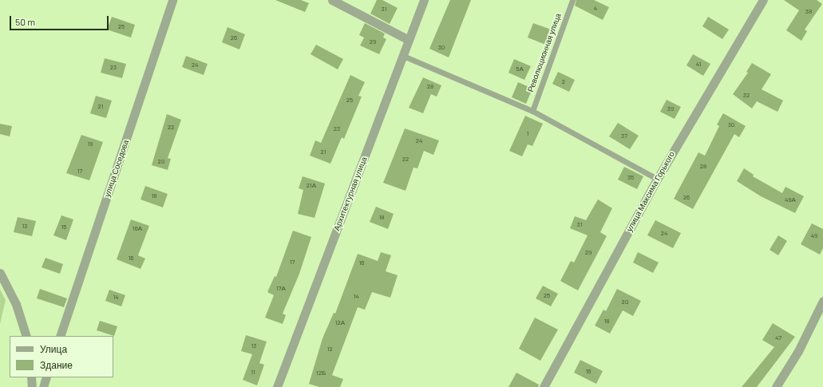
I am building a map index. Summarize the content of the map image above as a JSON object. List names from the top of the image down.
{
  "streets": {
    "street": ["улица Соседова", "улица Максима Горького", "Архитектурная улица"],
    "lane": ["Революционная улица"]
  },
  "house_numbers": [
    "4",
    "31",
    "38",
    "25",
    "26",
    "29",
    "30",
    "41",
    "24",
    "23",
    "5А",
    "2",
    "28",
    "32",
    "25",
    "21",
    "39",
    "30",
    "22",
    "23",
    "1",
    "37",
    "24",
    "19",
    "21",
    "22",
    "20",
    "28",
    "17",
    "35",
    "21А",
    "18",
    "26",
    "49А",
    "18",
    "31",
    "13",
    "15",
    "16А",
    "24",
    "49",
    "29",
    "16",
    "17",
    "16",
    "17А",
    "25",
    "14",
    "14",
    "20",
    "18",
    "12А",
    "47",
    "13",
    "12",
    "16",
    "11",
    "12Б"
  ],
  "legend": ["Улица", "Здание"],
  "scale_bar": "50 m"
}
